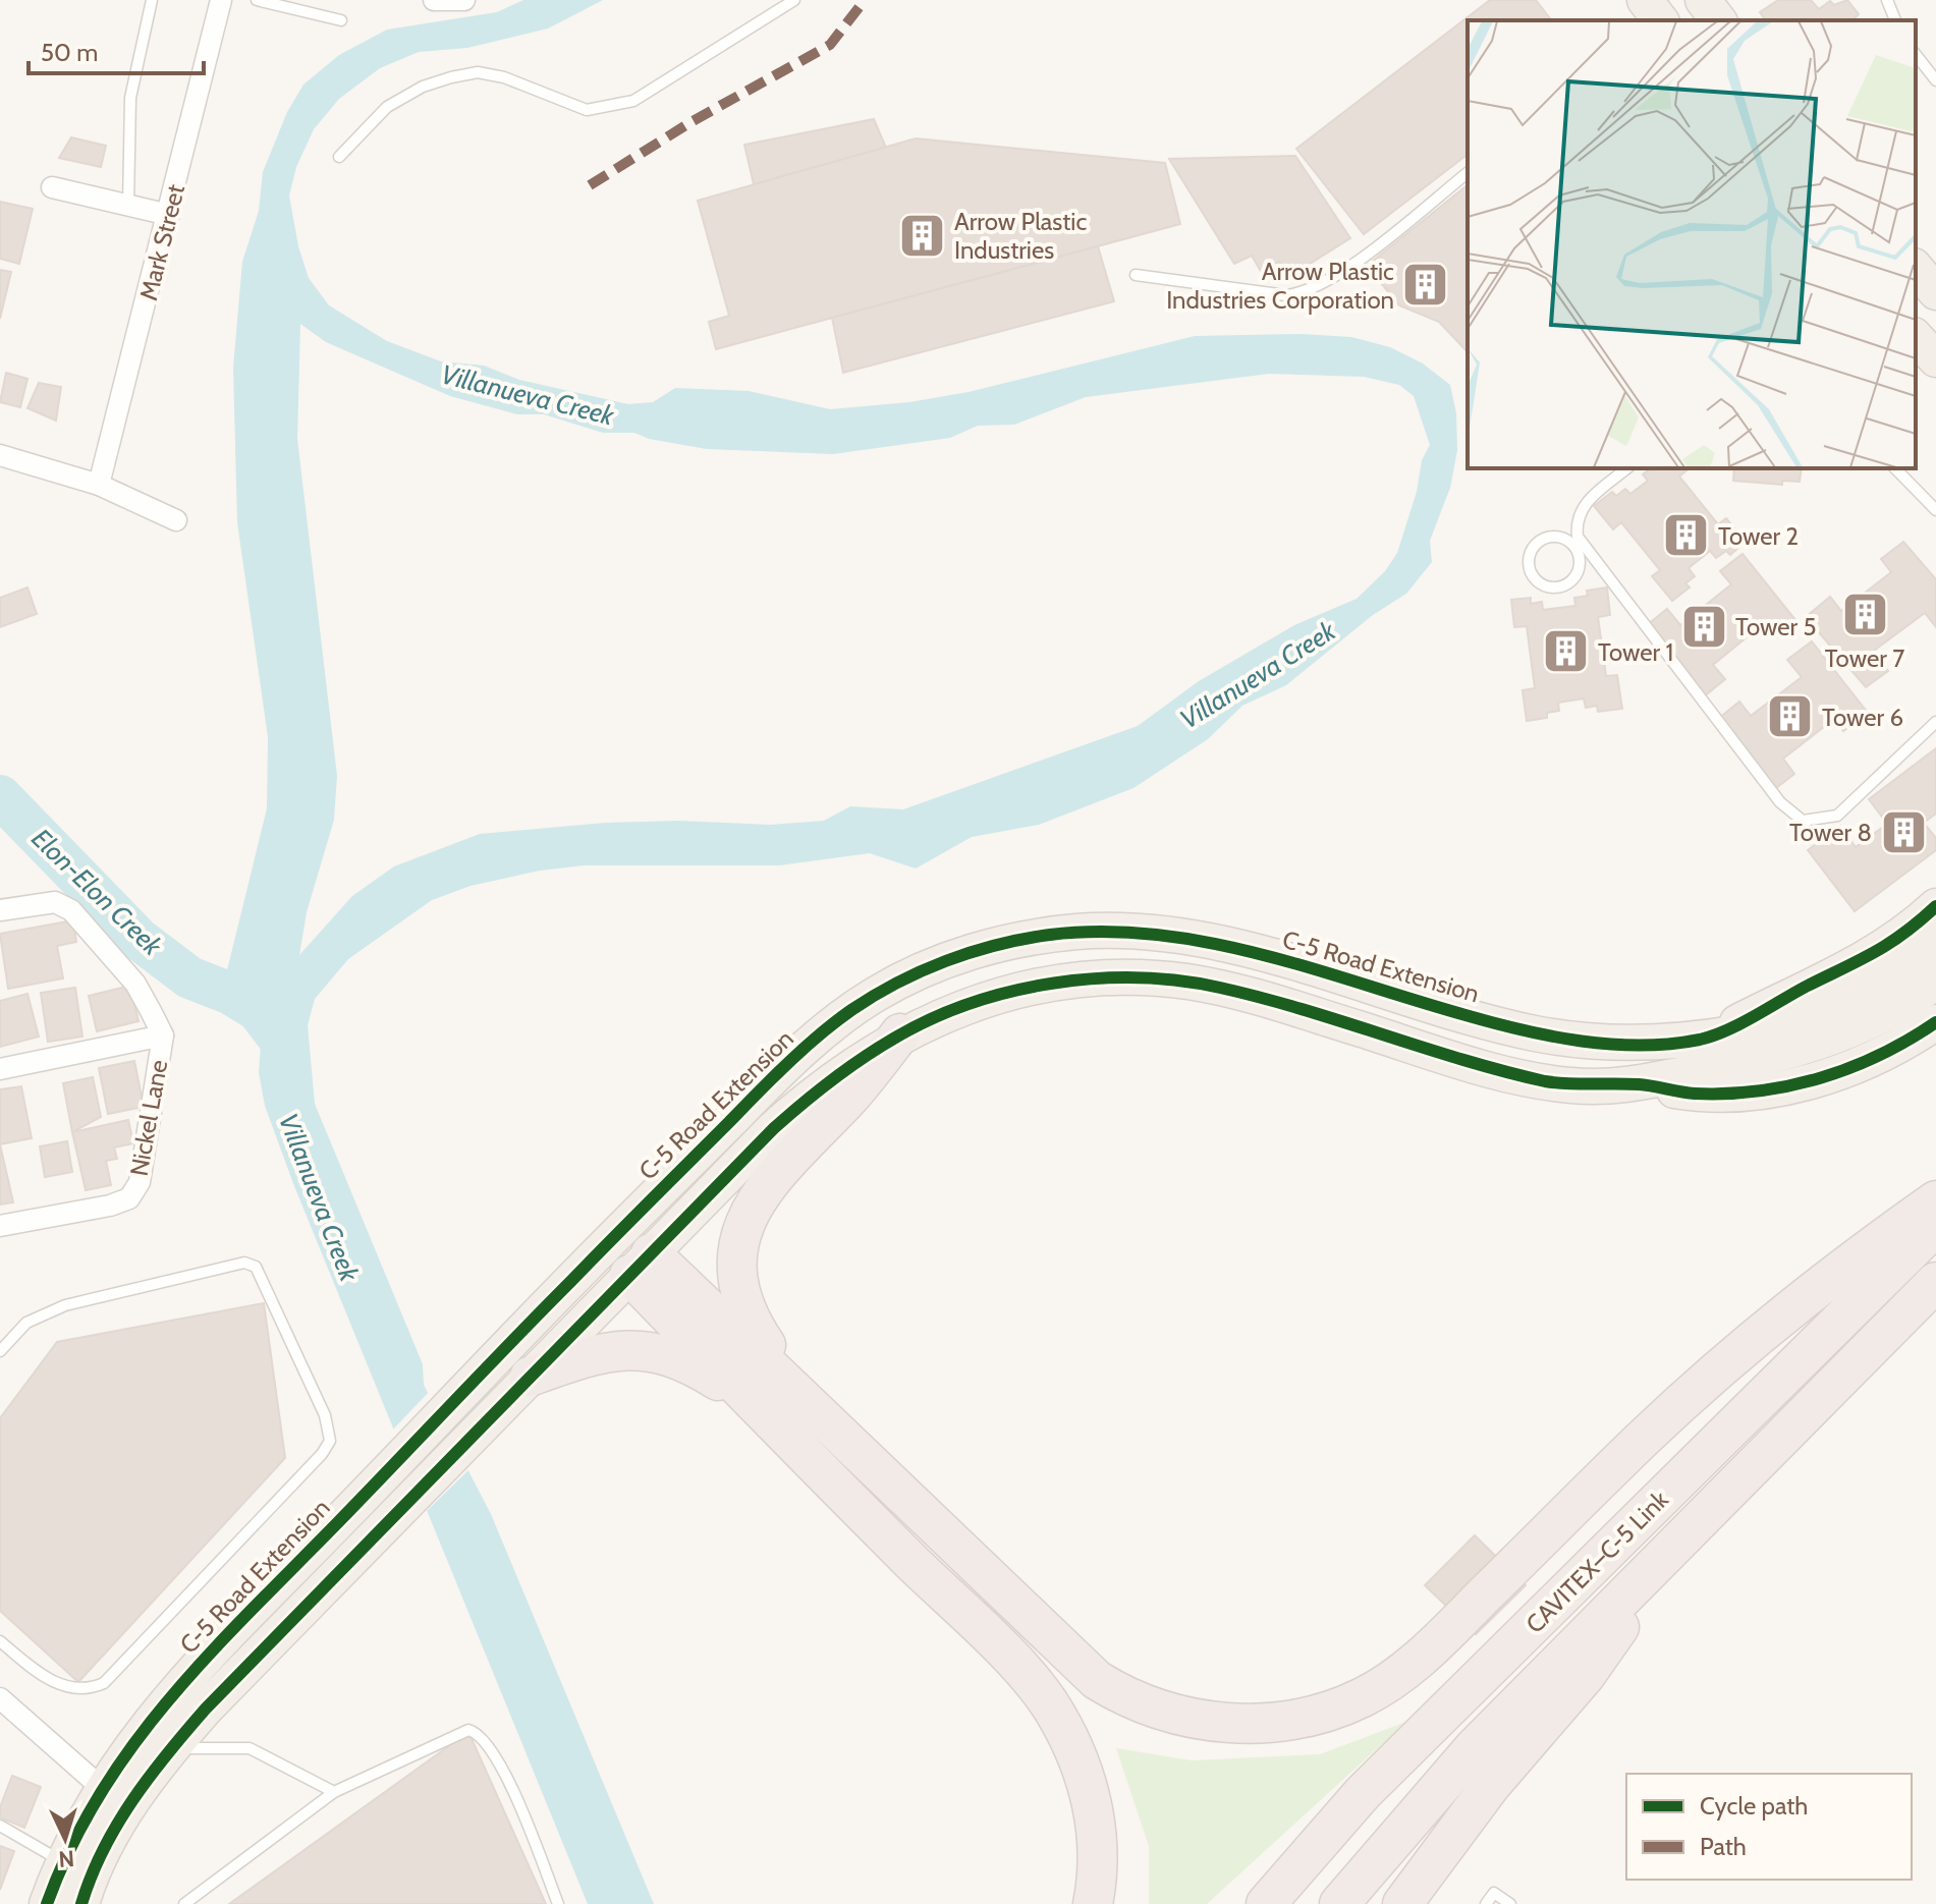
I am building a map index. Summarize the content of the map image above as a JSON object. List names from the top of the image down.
{
  "streets": {
    "highway": ["CAVITEX–C-5 Link"],
    "main road": ["C-5 Road Extension"],
    "street": ["Mark Street", "Nickel Lane"]
  },
  "water": ["Villanueva Creek", "Elon-Elon Creek"],
  "places": {
    "building": [
      "Arrow Plastic Industries",
      "Arrow Plastic Industries Corporation",
      "Tower 2",
      "Tower 7",
      "Tower 5",
      "Tower 1",
      "Tower 6",
      "Tower 8"
    ]
  },
  "legend": ["Cycle path", "Path"],
  "scale_bar": "50 m",
  "north": "bottom"
}
